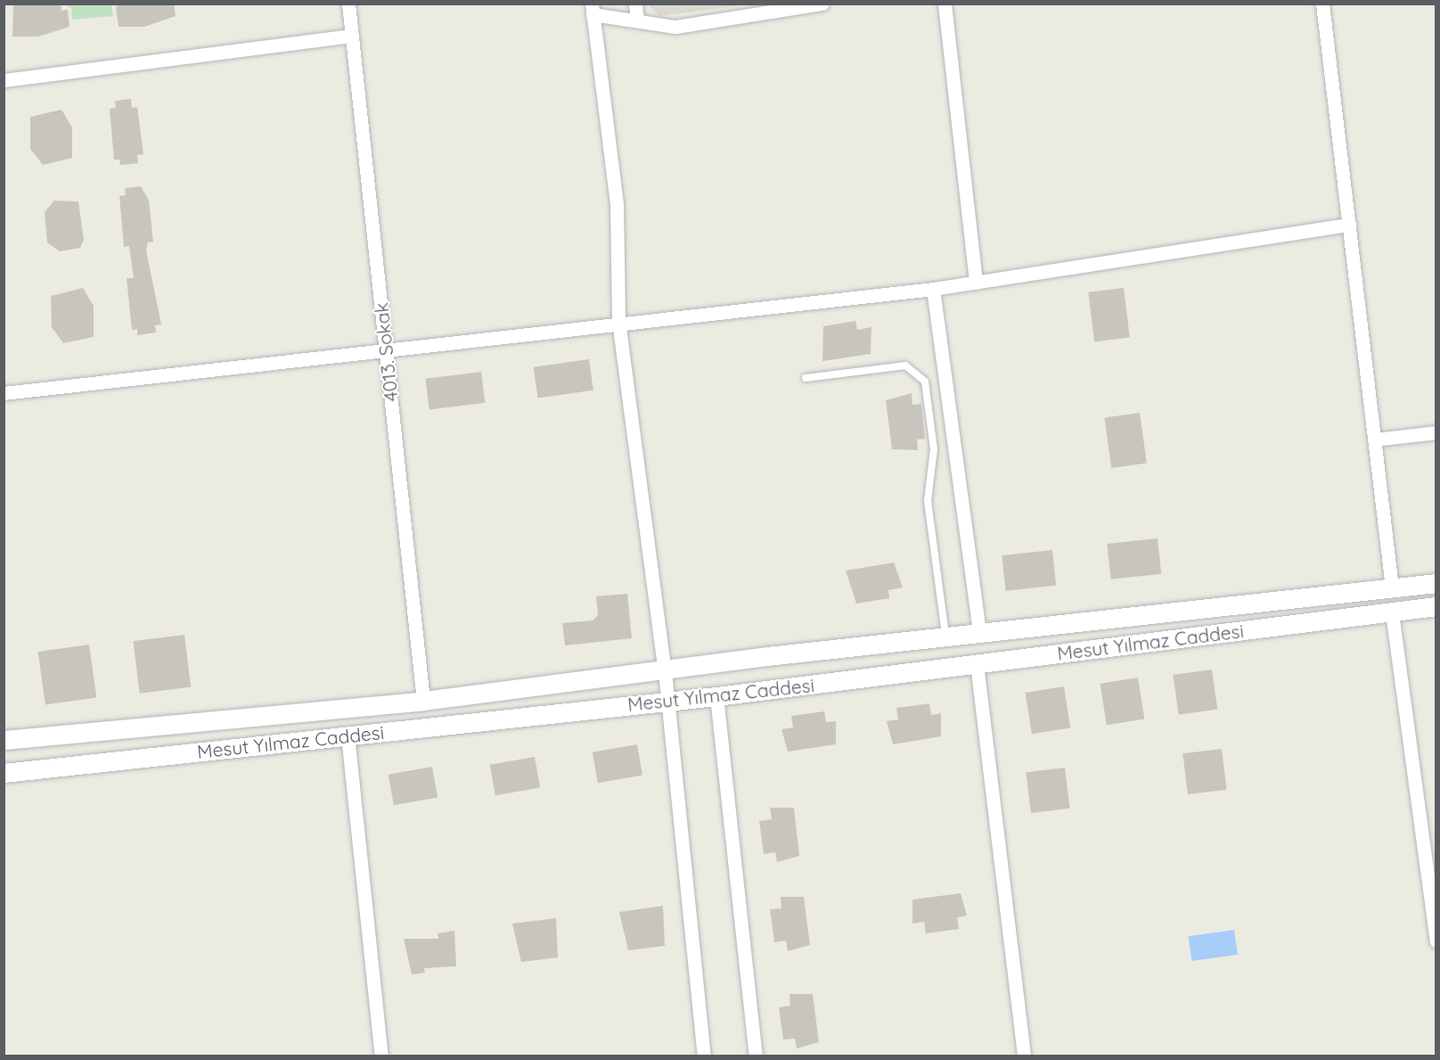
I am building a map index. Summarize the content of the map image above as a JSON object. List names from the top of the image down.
{
  "streets": {
    "main road": ["Mesut Yılmaz Caddesi"],
    "street": ["4013. Sokak"]
  },
  "crossings": [
    ["4013. Sokak", "Mesut Yılmaz Caddesi"]
  ]
}
